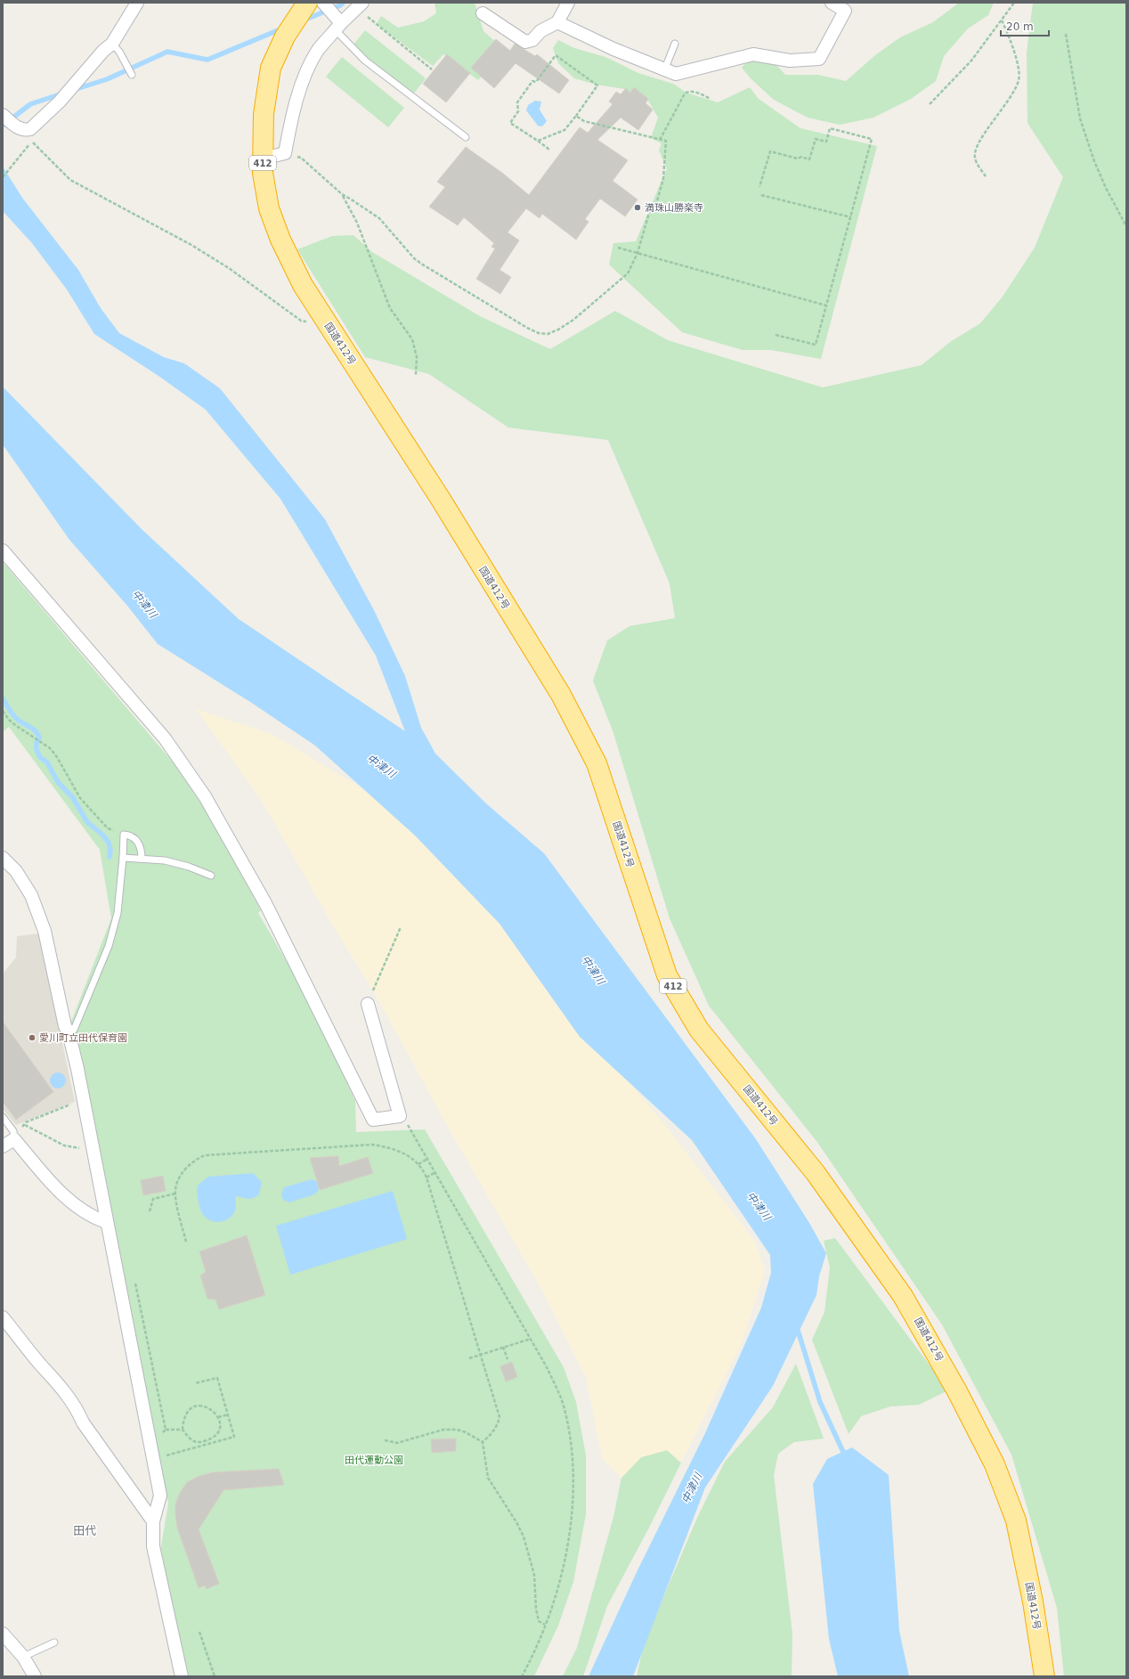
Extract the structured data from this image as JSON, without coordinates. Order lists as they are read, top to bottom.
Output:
{
  "streets": {
    "highway": ["412", "国道412号"]
  },
  "districts": ["田代"],
  "water": ["中津川"],
  "parks": ["田代運動公園"],
  "places": ["満珠山勝楽寺", "愛川町立田代保育園"],
  "scale_bar": "20 m"
}
